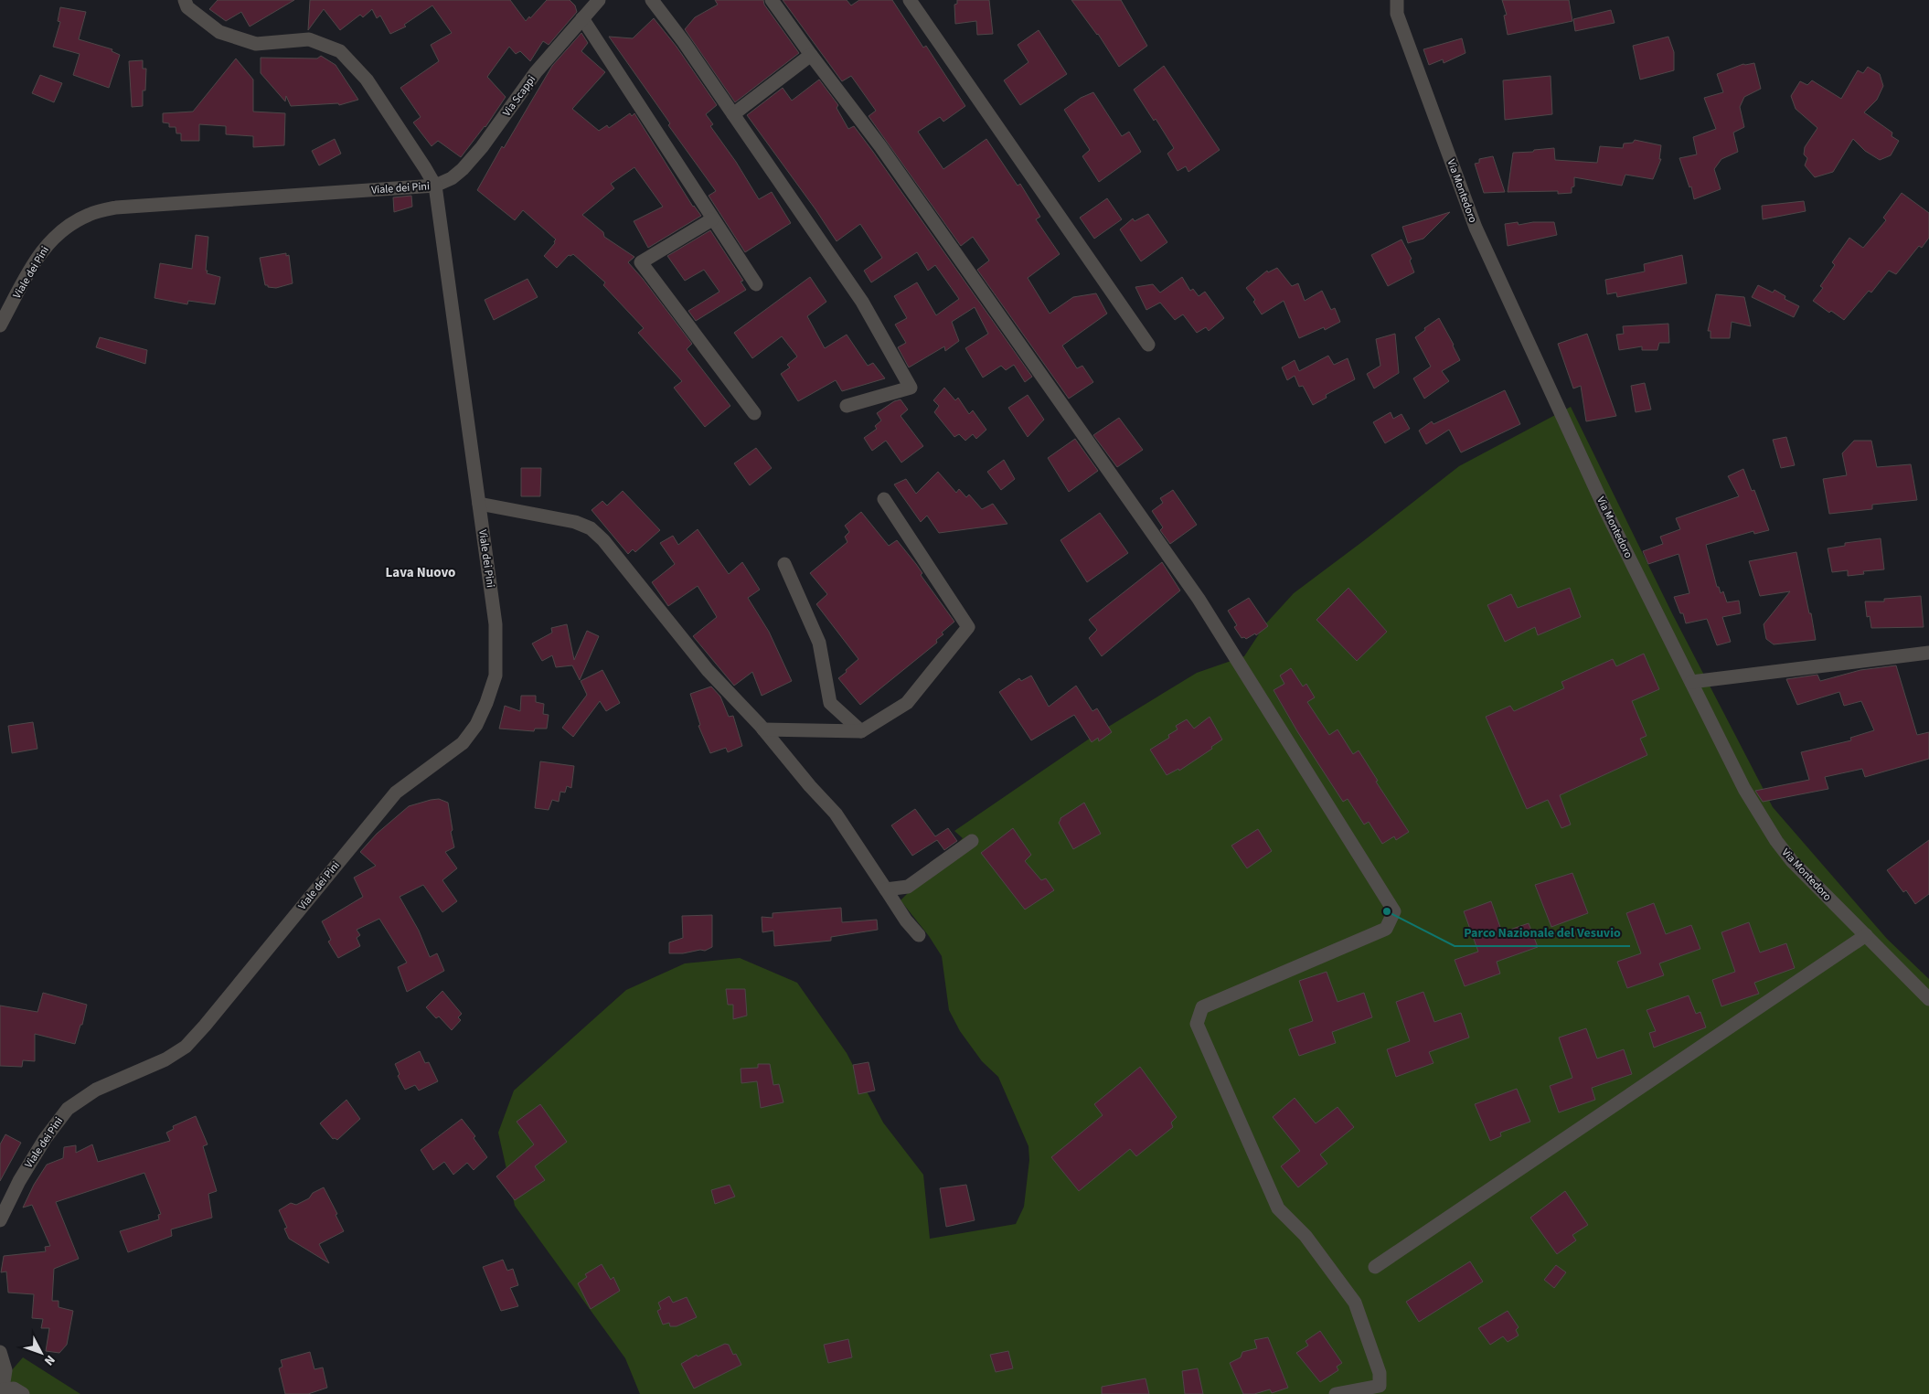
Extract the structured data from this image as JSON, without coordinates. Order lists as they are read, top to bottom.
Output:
{
  "streets": {
    "street": ["Via Scappi", "Viale dei Pini", "Via Montedoro"]
  },
  "crossings": [
    ["Via Scappi", "Viale dei Pini"]
  ],
  "districts": ["Lava Nuovo"],
  "places": ["Parco Nazionale del Vesuvio"],
  "north": "bottom right"
}
